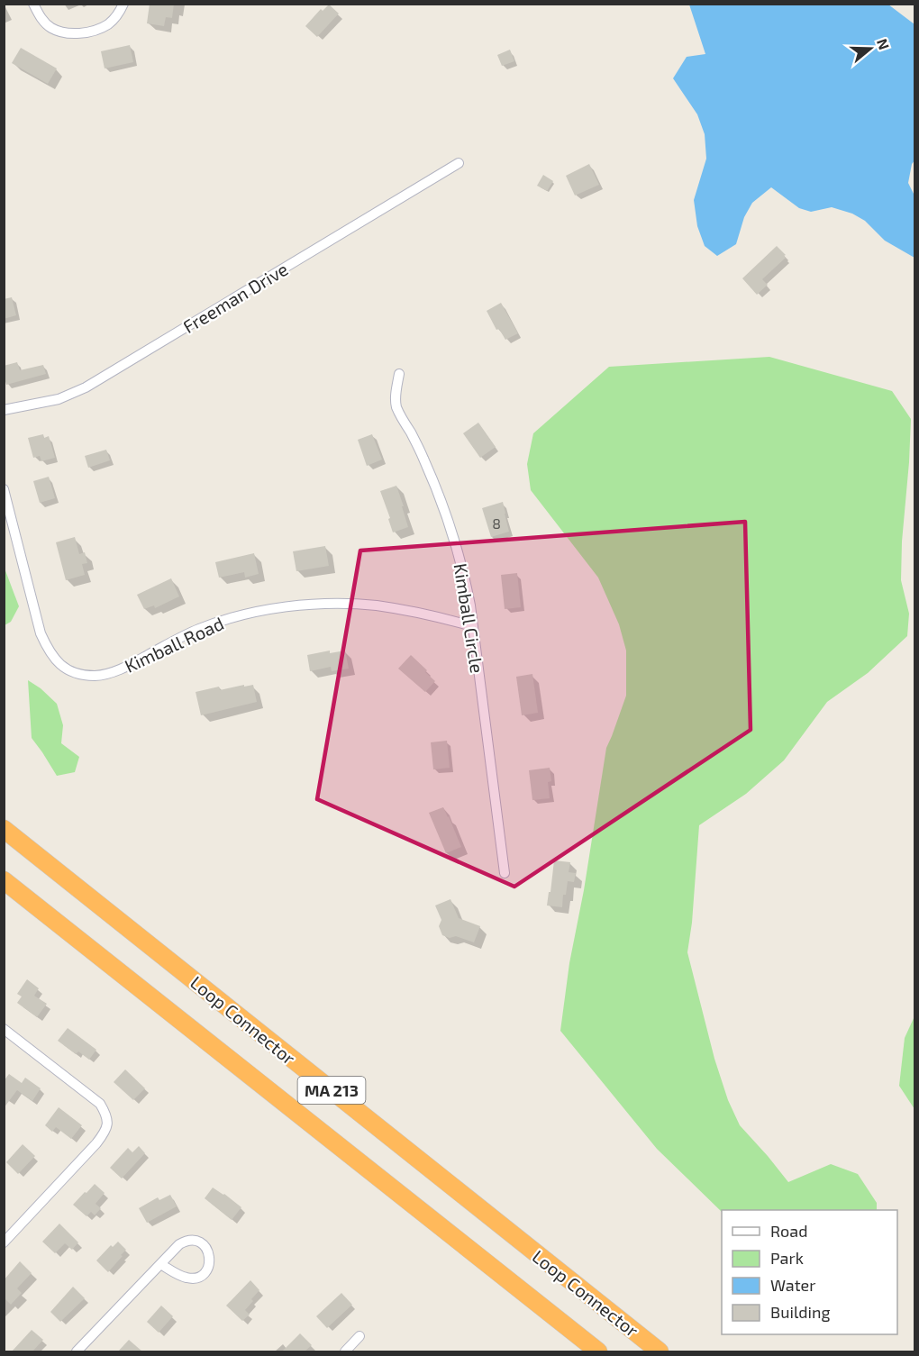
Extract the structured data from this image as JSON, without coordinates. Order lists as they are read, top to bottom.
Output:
{
  "streets": {
    "highway": ["Loop Connector", "MA 213"],
    "street": ["Freeman Drive", "Kimball Circle", "Kimball Road"]
  },
  "crossings": [
    ["Kimball Circle", "Kimball Road"]
  ],
  "house_numbers": ["8"],
  "legend": [
    "Road",
    "Park",
    "Water",
    "Building"
  ],
  "north": "right"
}
